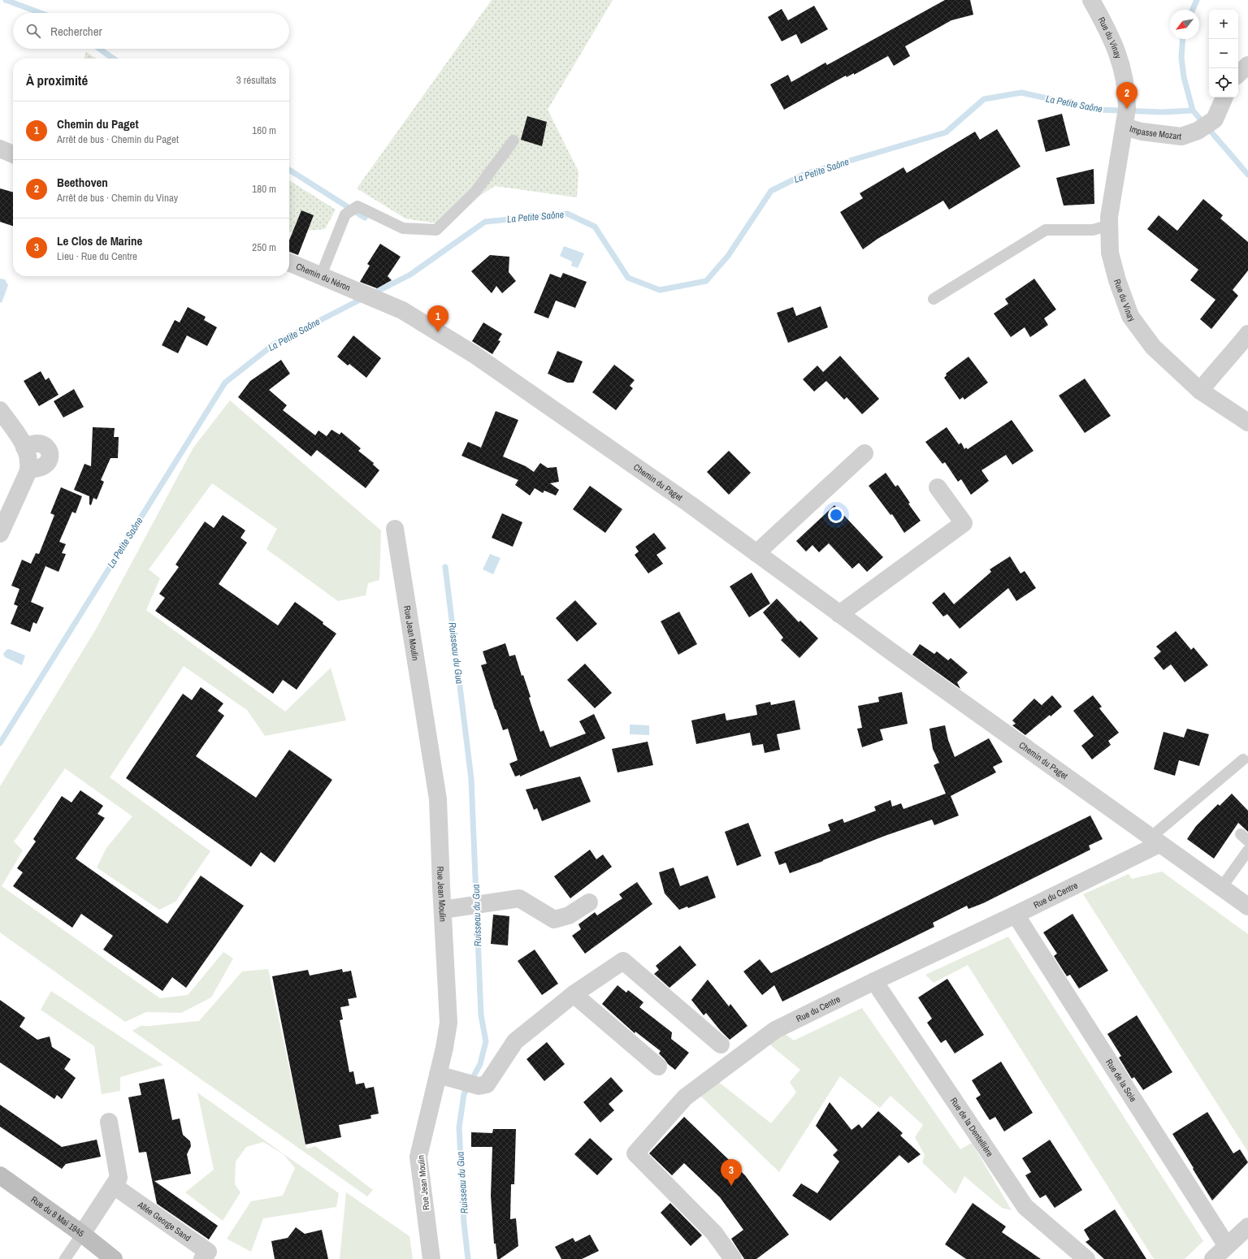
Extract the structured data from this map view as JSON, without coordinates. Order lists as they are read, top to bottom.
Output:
{
  "streets": {
    "street": [
      "Rue du Vinay",
      "Impasse Mozart",
      "Chemin du Néron",
      "Chemin du Paget",
      "Rue Jean Moulin",
      "Rue du Centre",
      "Rue de la Soie",
      "Rue de la Dentellière",
      "Rue du 8 Mai 1945",
      "Allée George Sand"
    ]
  },
  "crossings": [
    ["Rue du Vinay", "Impasse Mozart"],
    ["Chemin du Néron", "Chemin du Paget"],
    ["Chemin du Paget", "Rue du Centre"],
    ["Rue du Centre", "Rue de la Soie"],
    ["Rue du Centre", "Rue de la Dentellière"]
  ],
  "water": ["La Petite Saône", "Ruisseau du Gua"],
  "north": "bottom left",
  "page": {
    "map_buttons": ["+", "−"],
    "search": "Rechercher",
    "heading": ["À proximité", "3 résultats"],
    "pins": ["2", "1", "3"],
    "list": [
      {
        "mark": "1",
        "name": "Chemin du Paget",
        "note": "Arrêt de bus · Chemin du Paget",
        "value": "160 m"
      },
      {
        "mark": "2",
        "name": "Beethoven",
        "note": "Arrêt de bus · Chemin du Vinay",
        "value": "180 m"
      },
      {
        "mark": "3",
        "name": "Le Clos de Marine",
        "note": "Lieu · Rue du Centre",
        "value": "250 m"
      }
    ]
  }
}
